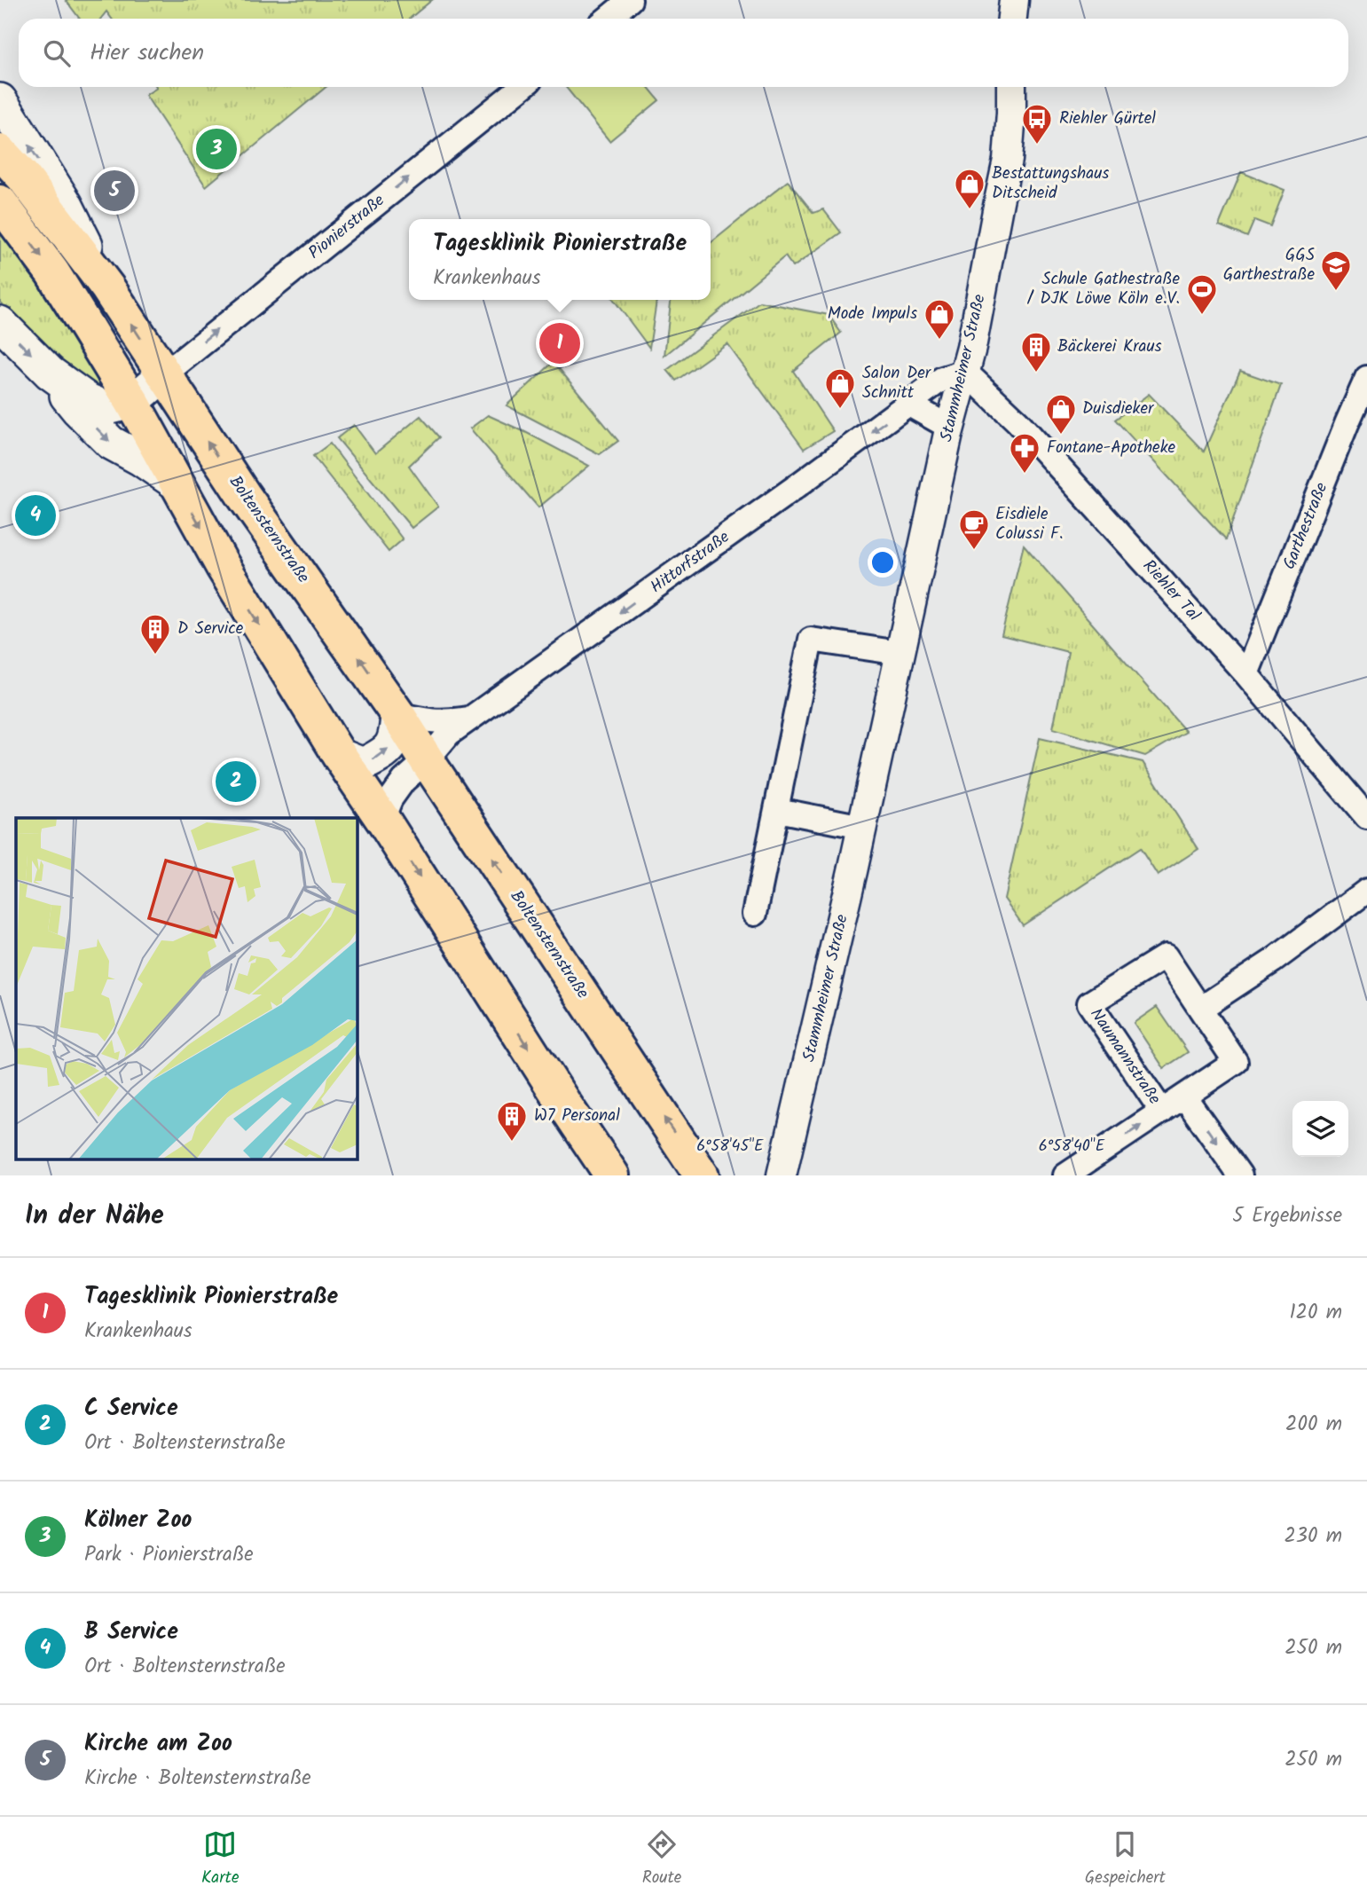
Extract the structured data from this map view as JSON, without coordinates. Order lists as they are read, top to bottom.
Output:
{
  "streets": {
    "main road": ["Boltensternstraße"],
    "street": [
      "Pionierstraße",
      "Stammheimer Straße",
      "Garthestraße",
      "Hittorfstraße",
      "Riehler Tal",
      "Naumannstraße"
    ]
  },
  "crossings": [
    ["Pionierstraße", "Boltensternstraße"],
    ["Stammheimer Straße", "Hittorfstraße"],
    ["Stammheimer Straße", "Riehler Tal"],
    ["Garthestraße", "Riehler Tal"],
    ["Boltensternstraße", "Hittorfstraße"],
    ["Hittorfstraße", "Riehler Tal"]
  ],
  "one_way": ["Pionierstraße", "Hittorfstraße"],
  "places": {
    "bus stop": ["Riehler Gürtel"],
    "shop": [
      "Bestattungshaus Ditscheid",
      "Mode Impuls",
      "Salon Der Schnitt",
      "Duisdieker"
    ],
    "school or university": ["GGS Garthestraße"],
    "sports": ["Schule Gathestraße / DJK Löwe Köln e.V."],
    "building": ["Bäckerei Kraus", "D Service", "W7 Personal"],
    "pharmacy": ["Fontane-Apotheke"],
    "cafe": ["Eisdiele Colussi F."]
  },
  "page": {
    "search": "Hier suchen",
    "pins": [
      "3",
      "5",
      "1",
      "4",
      "2"
    ],
    "popup": ["Tagesklinik Pionierstraße", "Krankenhaus"],
    "heading": ["In der Nähe", "5 Ergebnisse"],
    "list": [
      {
        "mark": "1",
        "name": "Tagesklinik Pionierstraße",
        "note": "Krankenhaus",
        "value": "120 m"
      },
      {
        "mark": "2",
        "name": "C Service",
        "note": "Ort · Boltensternstraße",
        "value": "200 m"
      },
      {
        "mark": "3",
        "name": "Kölner Zoo",
        "note": "Park · Pionierstraße",
        "value": "230 m"
      },
      {
        "mark": "4",
        "name": "B Service",
        "note": "Ort · Boltensternstraße",
        "value": "250 m"
      },
      {
        "mark": "5",
        "name": "Kirche am Zoo",
        "note": "Kirche · Boltensternstraße",
        "value": "250 m"
      }
    ],
    "nav": ["Karte", "Route", "Gespeichert"]
  },
  "coordinates": ["6°58'45\"E", "6°58'40\"E"]
}
